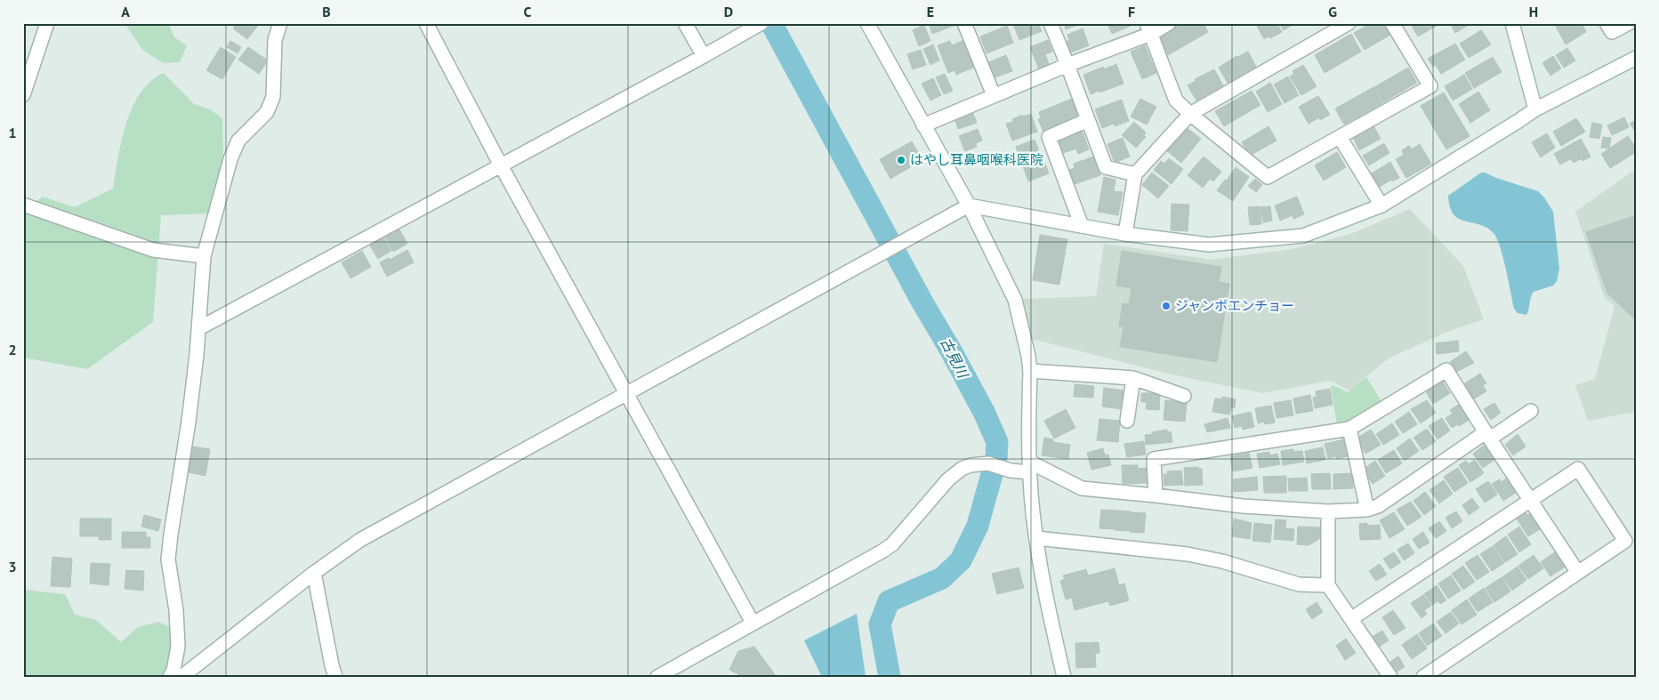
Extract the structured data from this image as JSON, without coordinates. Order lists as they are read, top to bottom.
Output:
{
  "water": ["古見川"],
  "places": ["はやし耳鼻咽喉科医院", "ジャンボエンチョー"],
  "grid": {
    "columns": [
      "A",
      "B",
      "C",
      "D",
      "E",
      "F",
      "G",
      "H"
    ],
    "rows": ["1", "2", "3"]
  }
}
